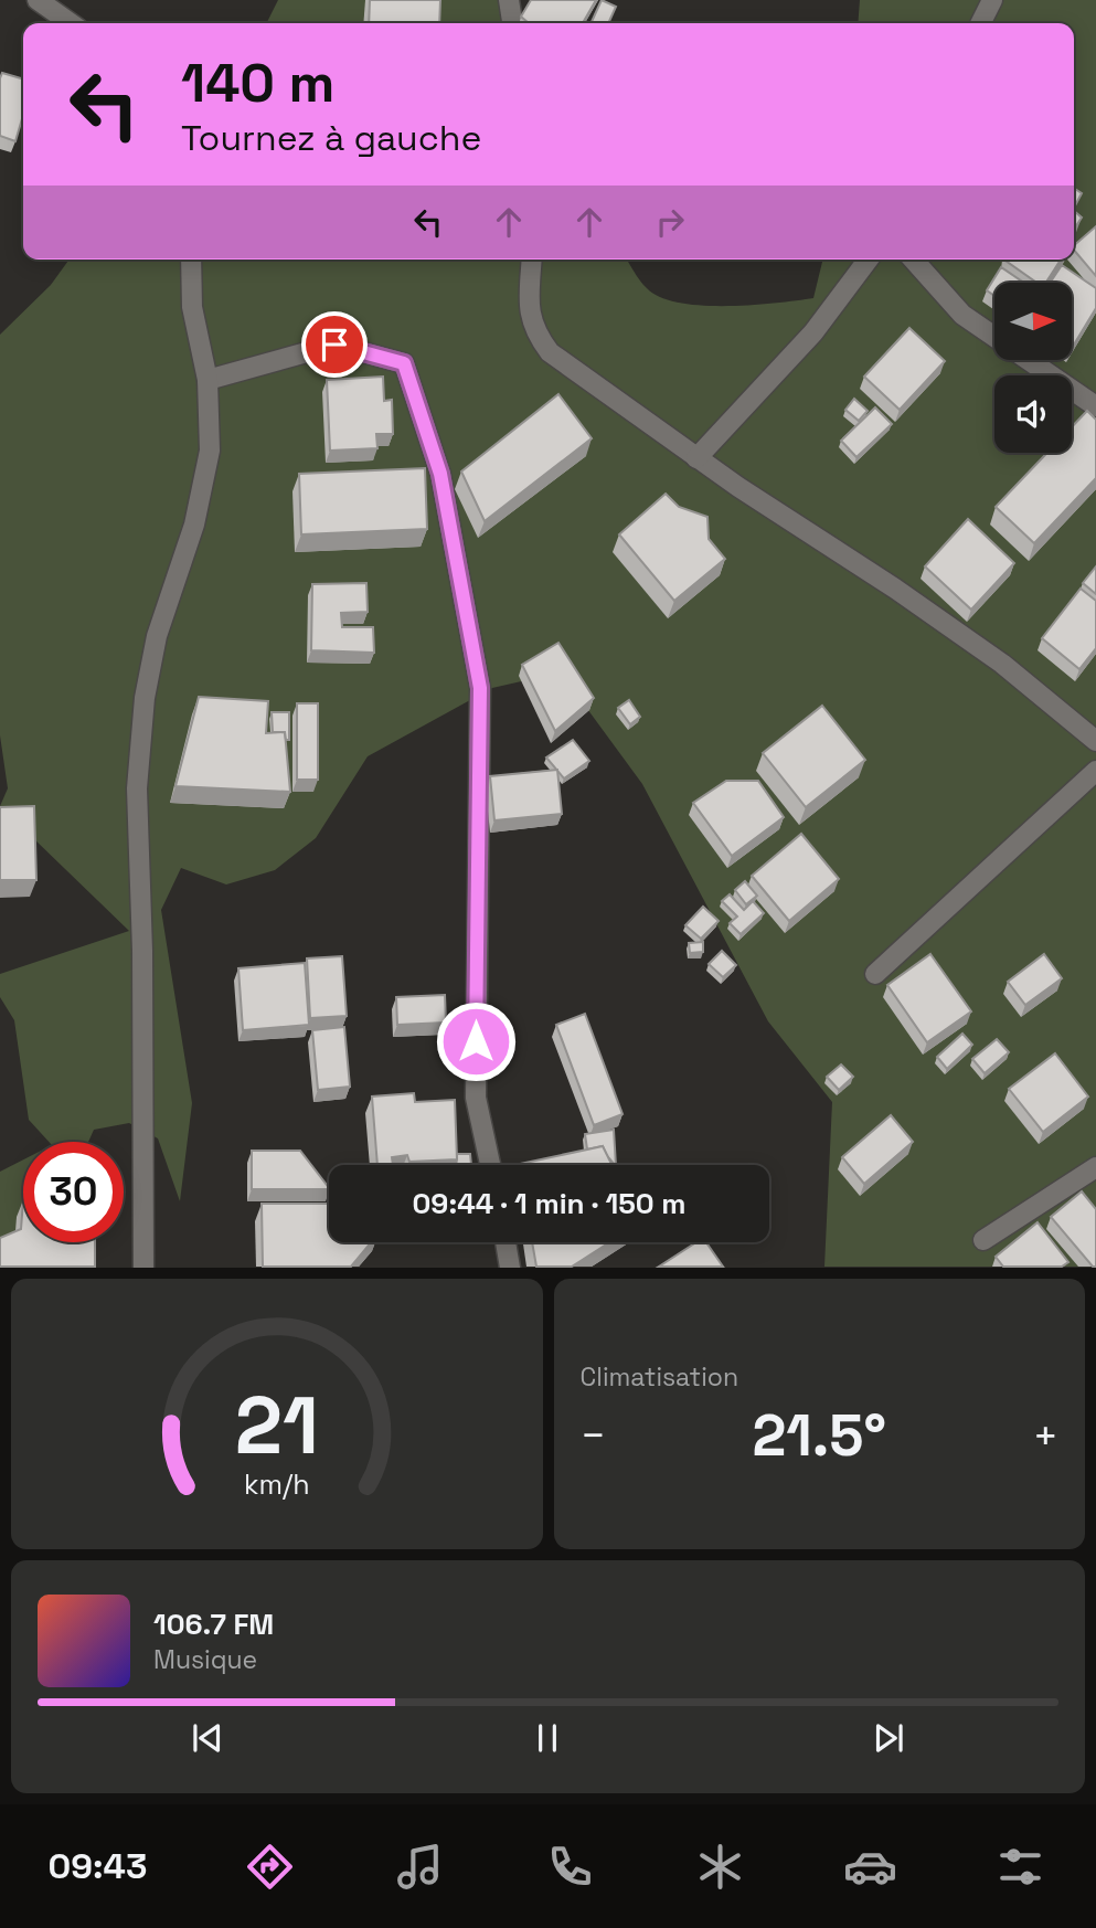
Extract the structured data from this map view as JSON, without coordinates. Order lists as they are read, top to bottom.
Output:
{
  "north": "right",
  "page": {
    "turn": ["140 m", "Tournez à gauche"],
    "limit": "30",
    "trip": "09:44 · 1 min · 150 m",
    "tile": "Climatisation",
    "heat": ["−", "21.5°", "+"],
    "song": ["106.7 FM", "Musique"],
    "tabs": "09:43",
    "gauge": ["21", "km/h"]
  }
}
